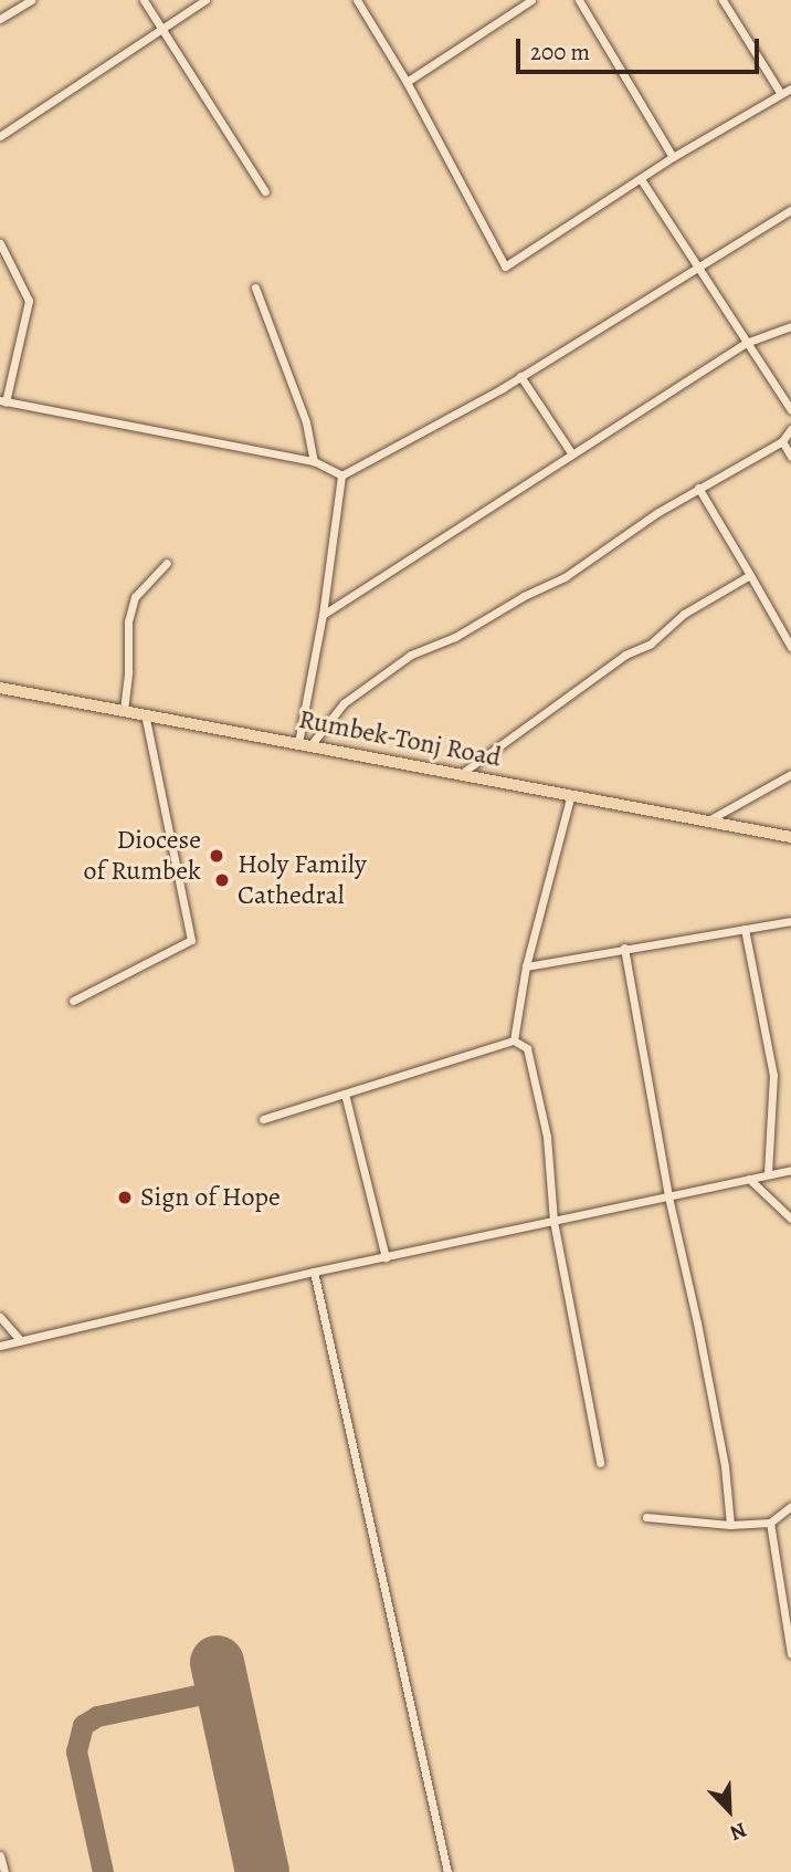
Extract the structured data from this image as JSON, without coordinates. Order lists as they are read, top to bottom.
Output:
{
  "streets": {
    "main road": ["Rumbek-Tonj Road"]
  },
  "places": ["Diocese of Rumbek", "Holy Family Cathedral", "Sign of Hope"],
  "scale_bar": "200 m",
  "north": "bottom right"
}
